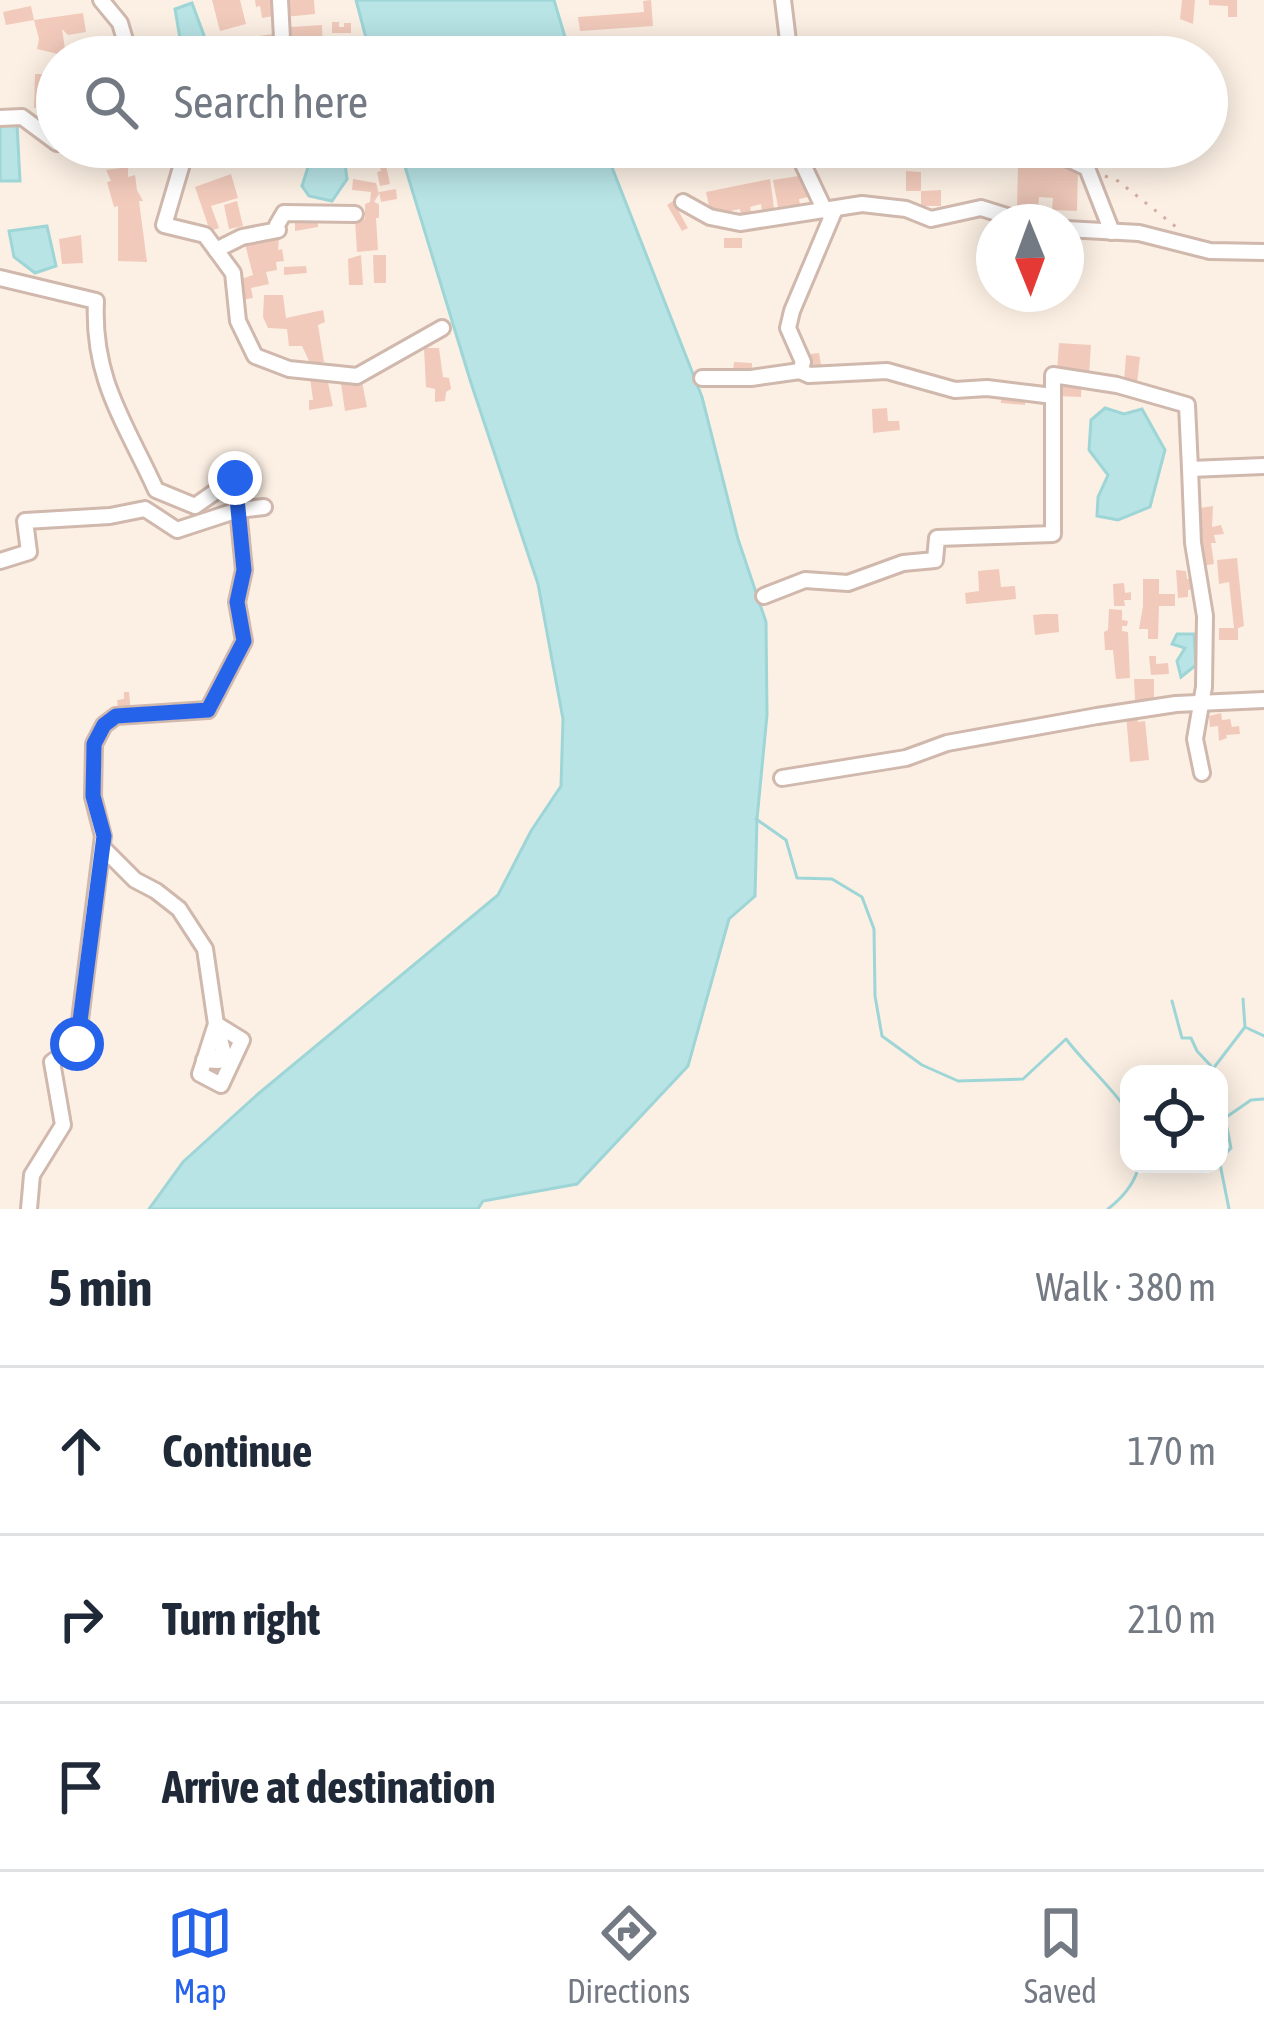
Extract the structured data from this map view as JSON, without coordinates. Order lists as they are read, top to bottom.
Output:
{
  "north": "bottom",
  "page": {
    "search": "Search here",
    "heading": ["5 min", "Walk · 380 m"],
    "list": [
      ["Continue", "170 m"],
      ["Turn right", "210 m"],
      "Arrive at destination"
    ],
    "nav": ["Map", "Directions", "Saved"]
  }
}
